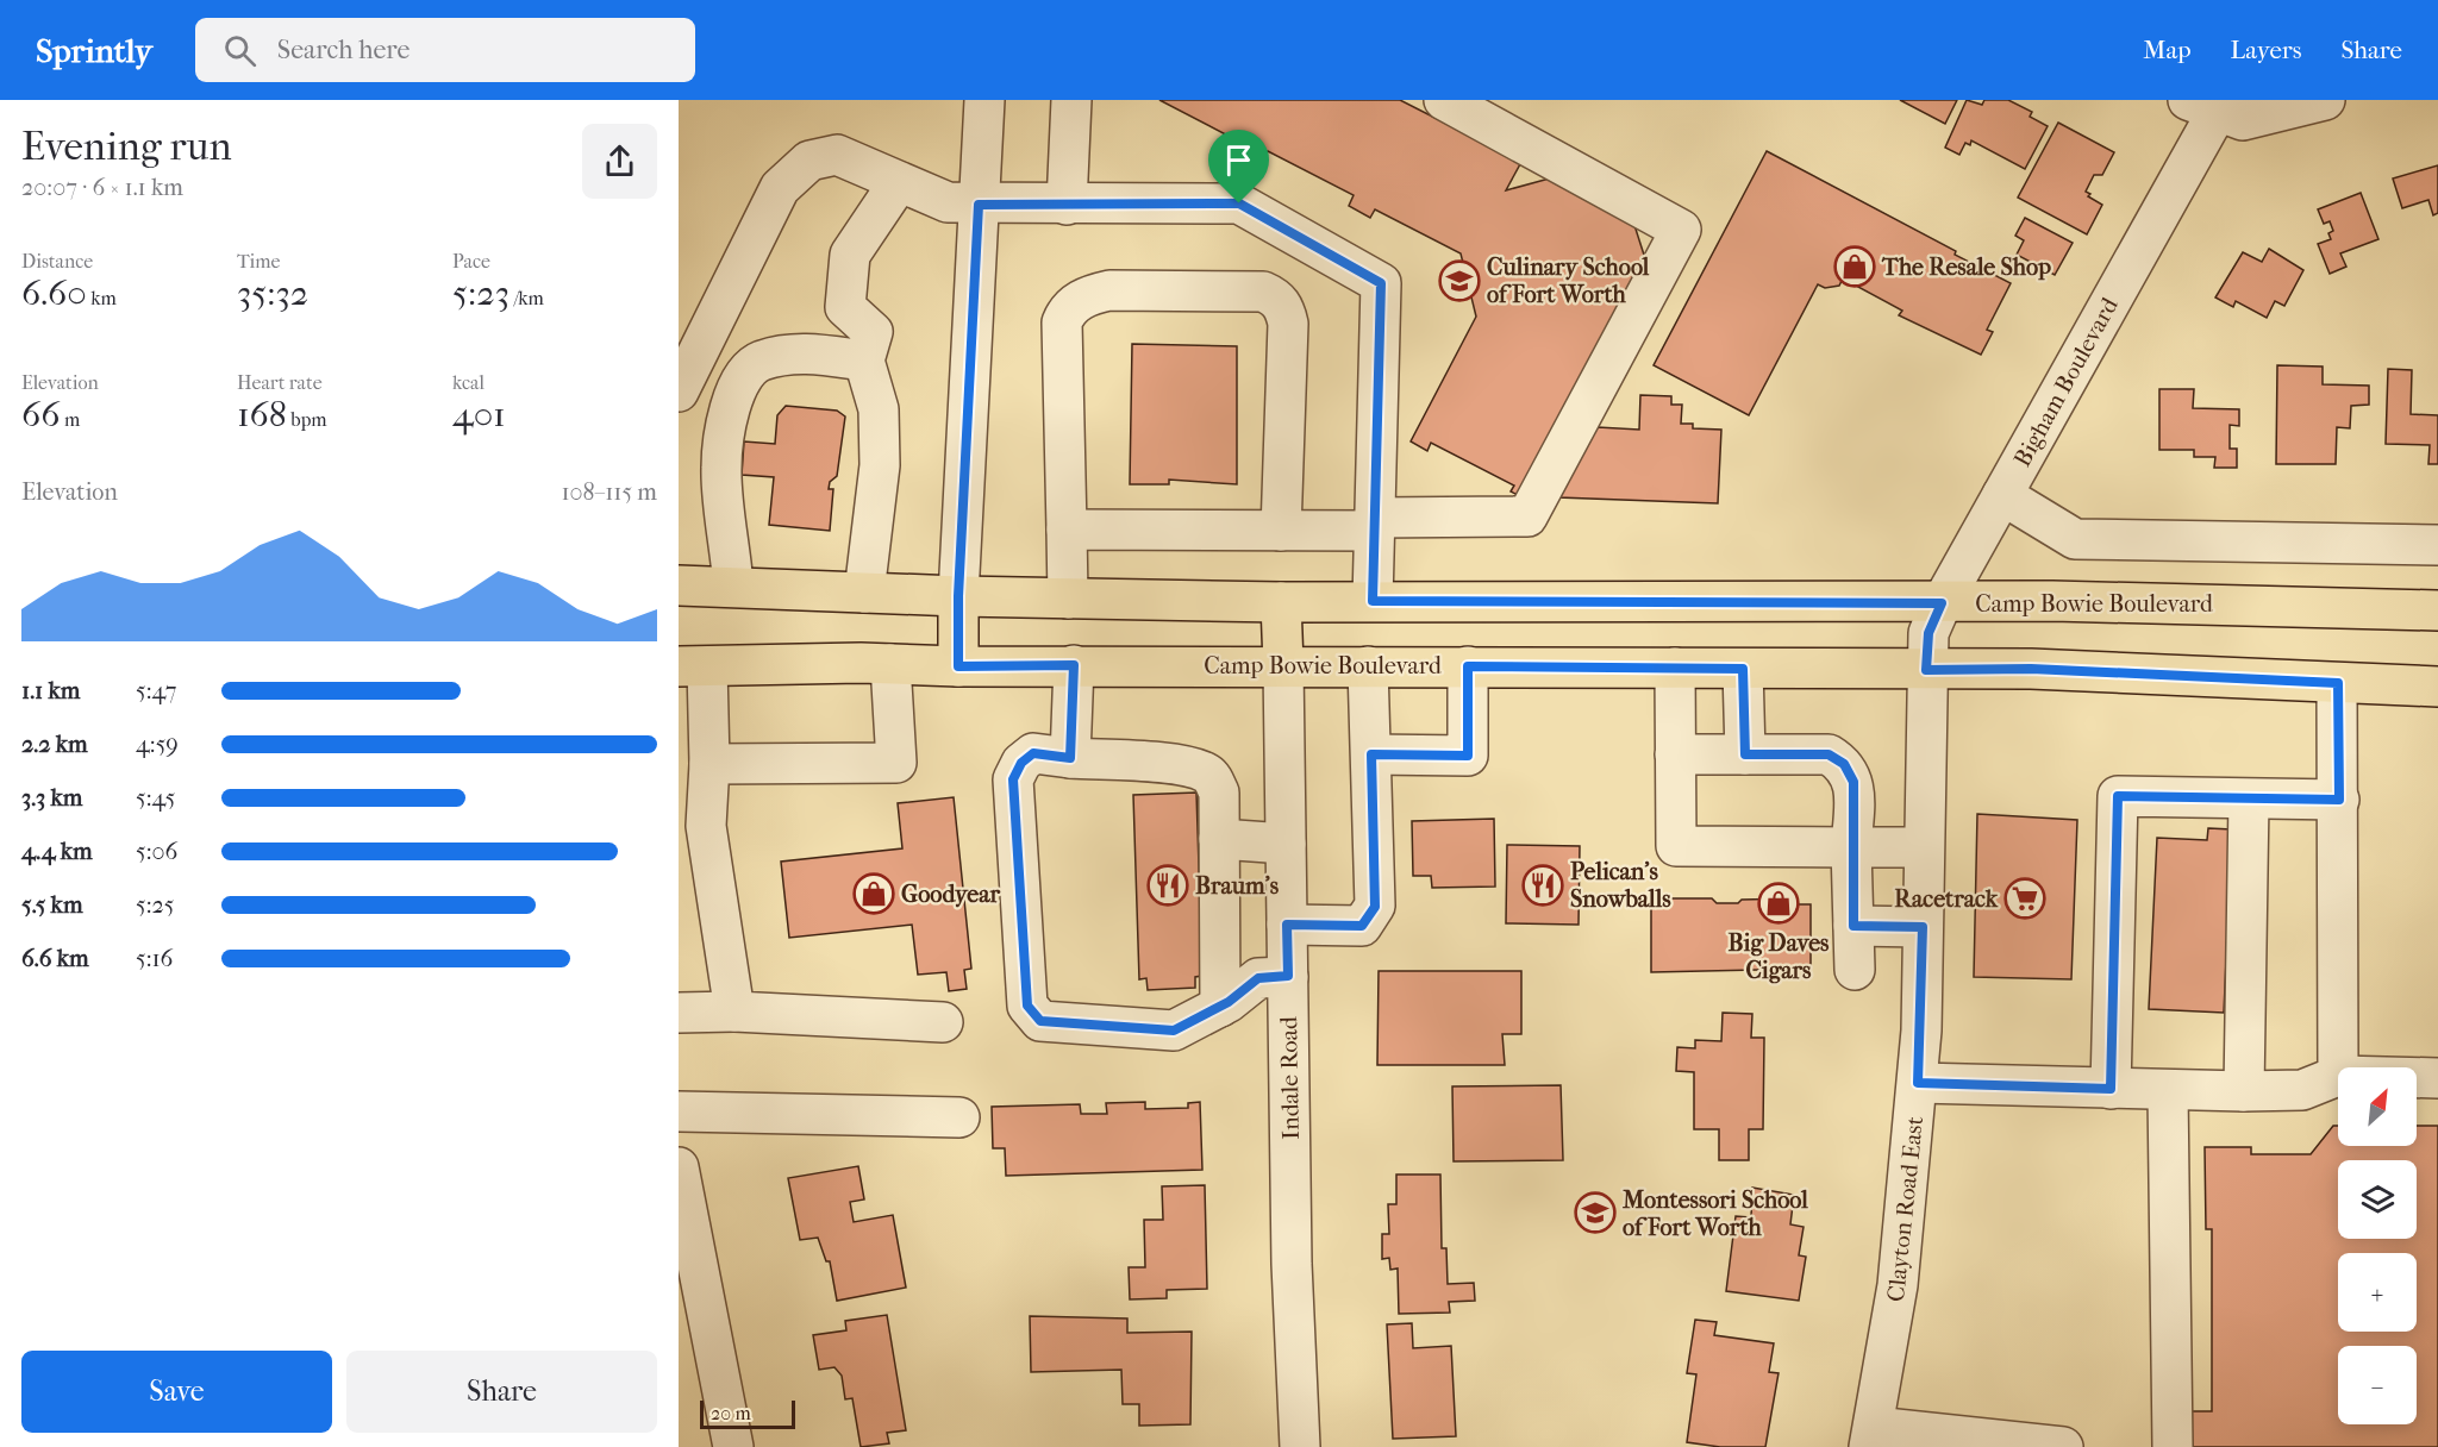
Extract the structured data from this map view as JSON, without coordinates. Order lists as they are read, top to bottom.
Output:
{
  "streets": {
    "main road": ["Camp Bowie Boulevard"],
    "street": ["Bigham Boulevard", "Indale Road", "Clayton Road East"]
  },
  "crossings": [
    ["Bigham Boulevard", "Camp Bowie Boulevard"],
    ["Bigham Boulevard", "Clayton Road East"],
    ["Camp Bowie Boulevard", "Indale Road"],
    ["Camp Bowie Boulevard", "Clayton Road East"]
  ],
  "places": {
    "shop": ["The Resale Shop", "Goodyear", "Big Daves Cigars"],
    "school or university": ["Culinary School of Fort Worth", "Montessori School of Fort Worth"],
    "restaurant": ["Braum's", "Pelican's Snowballs"],
    "supermarket": ["Racetrack"]
  },
  "scale_bar": "20 m",
  "north": "top right",
  "page": {
    "header": "Sprintly",
    "search": "Search here",
    "nav": ["Map", "Layers", "Share"],
    "heading": ["Evening run", "20:07 · 6 × 1.1 km"],
    "stats": [
      ["Distance", "6.60 km"],
      ["Time", "35:32"],
      ["Pace", "5:23 /km"],
      ["Elevation", "66 m"],
      ["Heart rate", "168 bpm"],
      ["kcal", "401"]
    ],
    "chart": ["Elevation", "108–115 m"],
    "list": [
      {
        "name": "1.1 km",
        "note": "5:47"
      },
      {
        "name": "2.2 km",
        "note": "4:59"
      },
      {
        "name": "3.3 km",
        "note": "5:45"
      },
      {
        "name": "4.4 km",
        "note": "5:06"
      },
      {
        "name": "5.5 km",
        "note": "5:25"
      },
      {
        "name": "6.6 km",
        "note": "5:16"
      }
    ],
    "map_buttons": ["+", "−"],
    "buttons": ["Save", "Share"],
    "scale": "20 m"
  }
}
